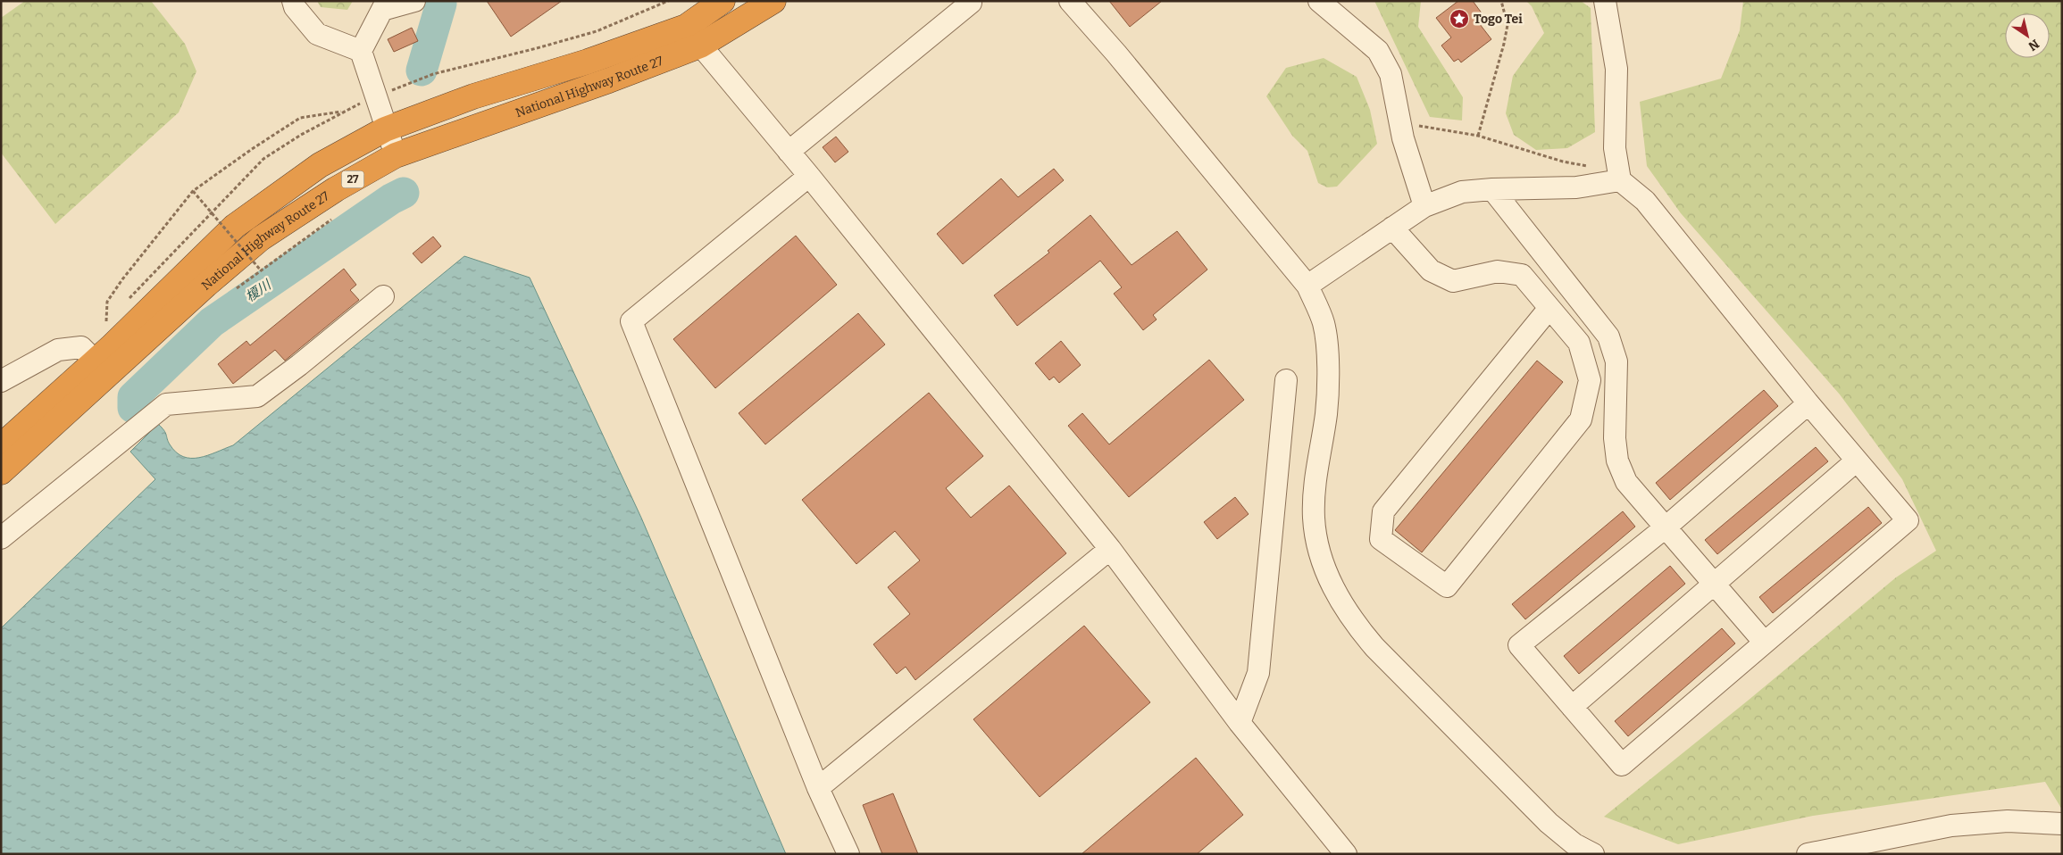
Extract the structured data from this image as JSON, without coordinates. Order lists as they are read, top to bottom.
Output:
{
  "streets": {
    "highway": ["National Highway Route 27", "27"]
  },
  "water": ["榎川"],
  "places": {
    "place": ["Togo Tei"]
  },
  "north": "bottom right"
}
